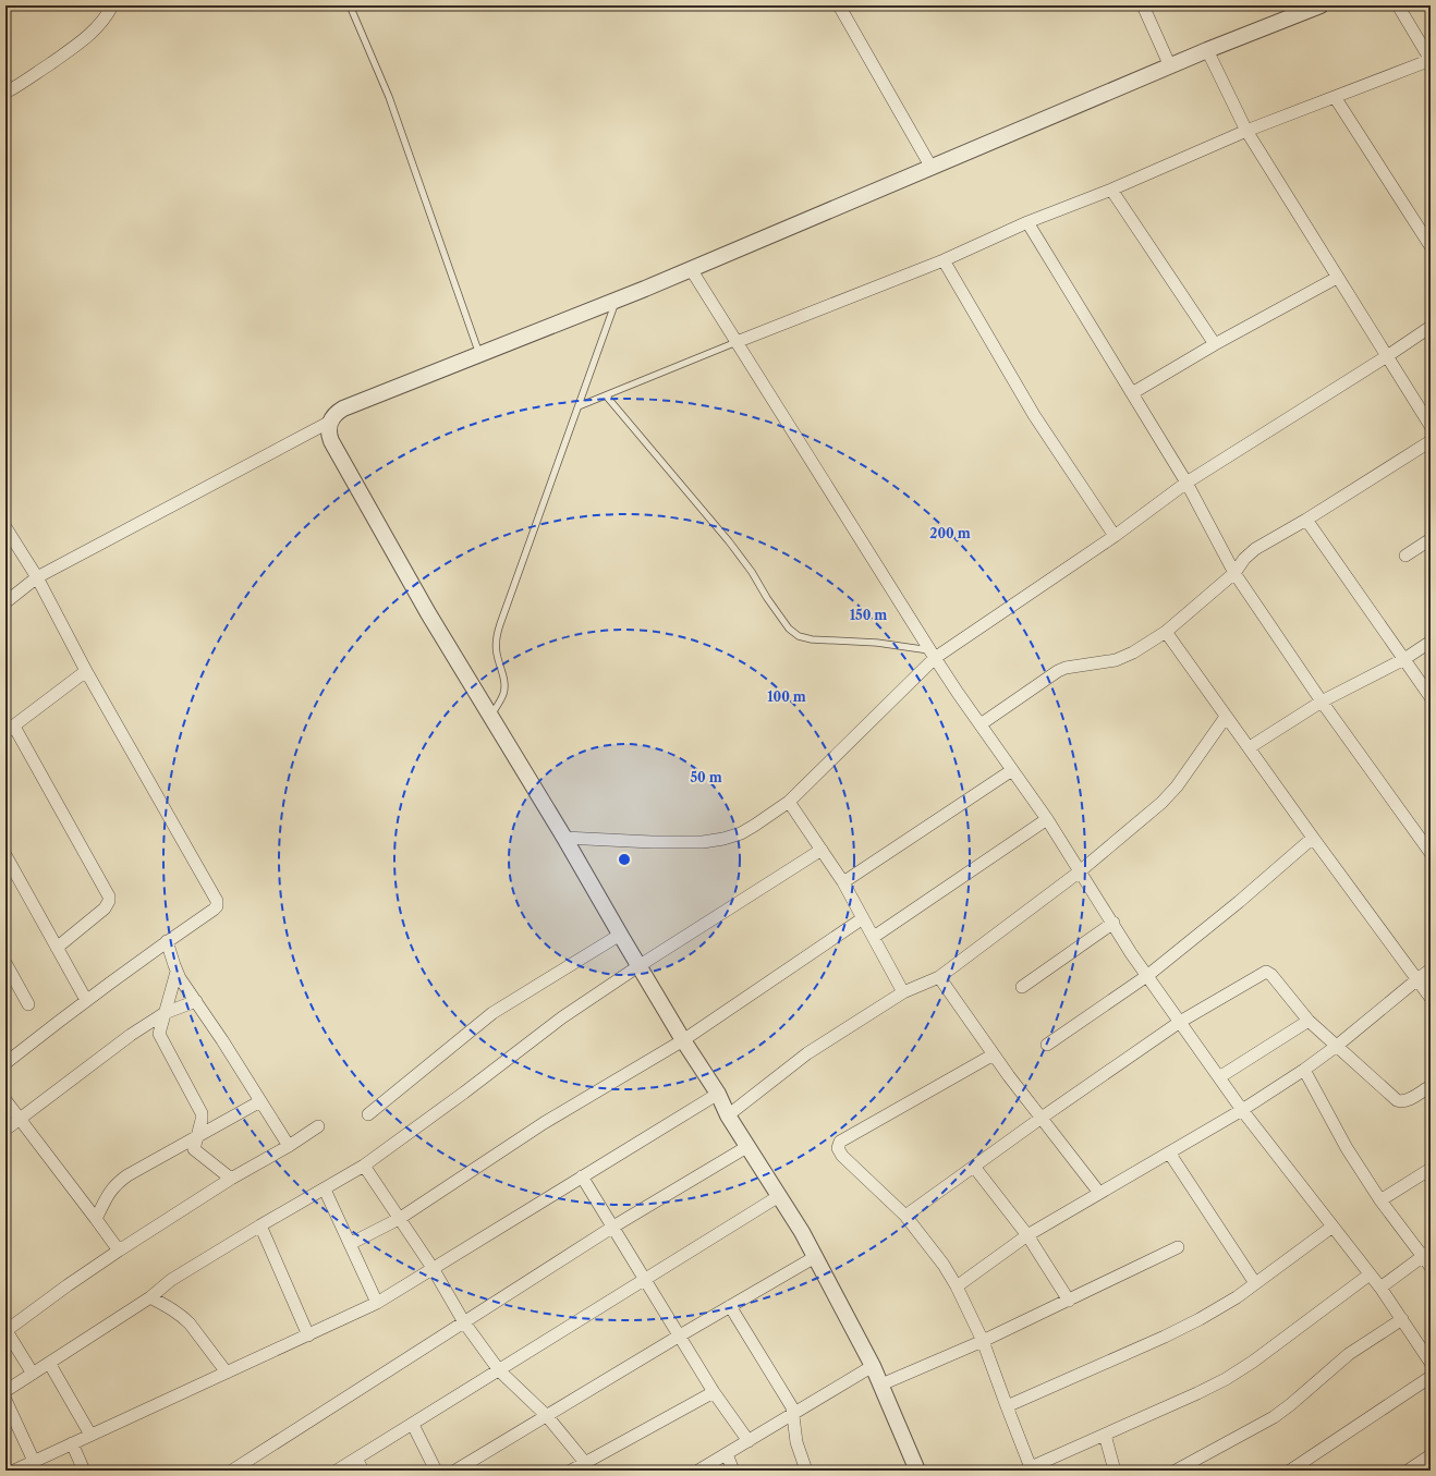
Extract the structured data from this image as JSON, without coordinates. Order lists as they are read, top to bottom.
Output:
{
  "rings": [
    "200 m",
    "150 m",
    "100 m",
    "50 m"
  ]
}
